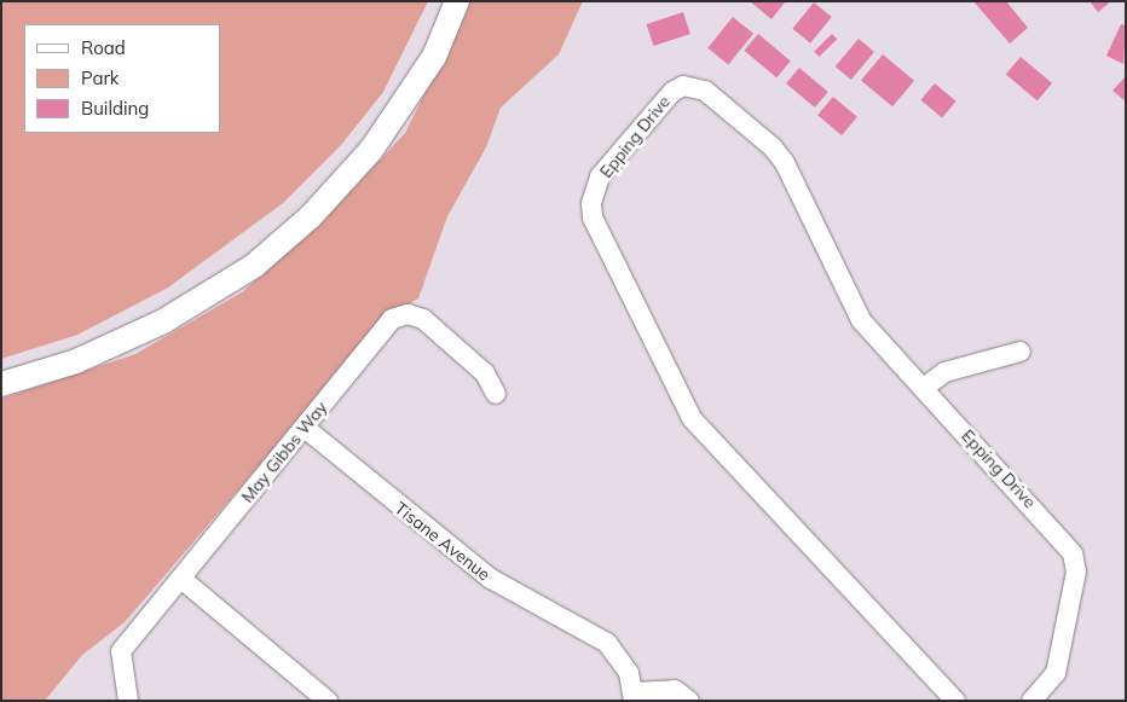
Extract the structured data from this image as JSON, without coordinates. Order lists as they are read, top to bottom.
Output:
{
  "streets": {
    "street": ["Epping Drive", "May Gibbs Way", "Tisane Avenue"]
  },
  "crossings": [
    ["May Gibbs Way", "Tisane Avenue"]
  ],
  "legend": ["Road", "Park", "Building"]
}
